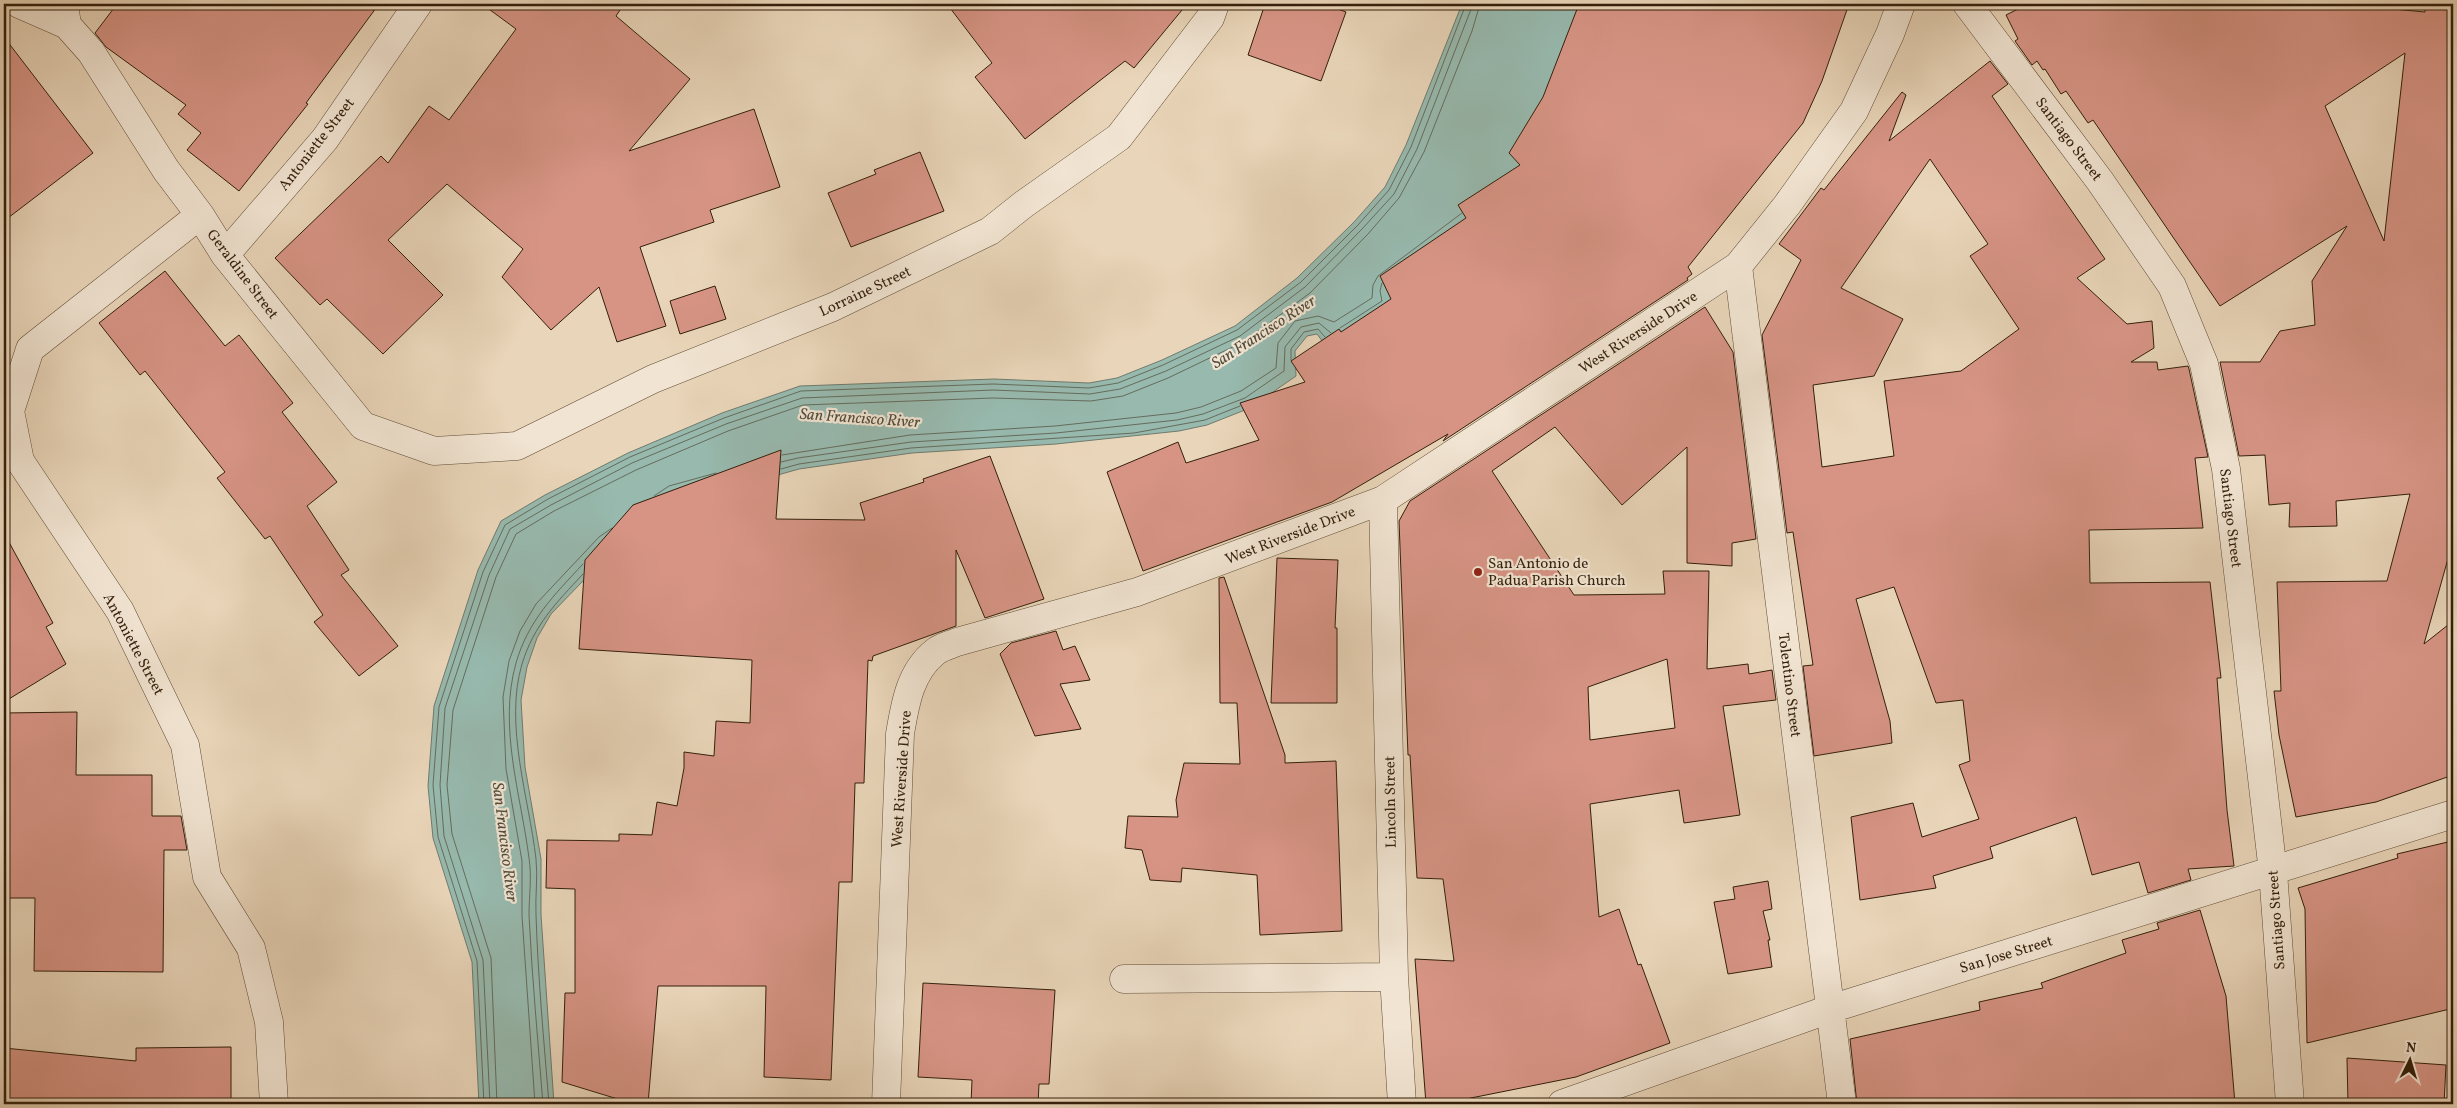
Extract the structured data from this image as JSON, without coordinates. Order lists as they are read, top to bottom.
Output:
{
  "streets": {
    "street": [
      "Santiago Street",
      "Antoniette Street",
      "Geraldine Street",
      "Lorraine Street",
      "West Riverside Drive",
      "Tolentino Street",
      "Lincoln Street",
      "San Jose Street"
    ]
  },
  "crossings": [
    ["Santiago Street", "San Jose Street"],
    ["Antoniette Street", "Geraldine Street"],
    ["Geraldine Street", "Lorraine Street"],
    ["West Riverside Drive", "Tolentino Street"],
    ["West Riverside Drive", "Lincoln Street"],
    ["Tolentino Street", "San Jose Street"]
  ],
  "water": ["San Francisco River"],
  "places": ["San Antonio de Padua Parish Church"],
  "north": "top"
}
